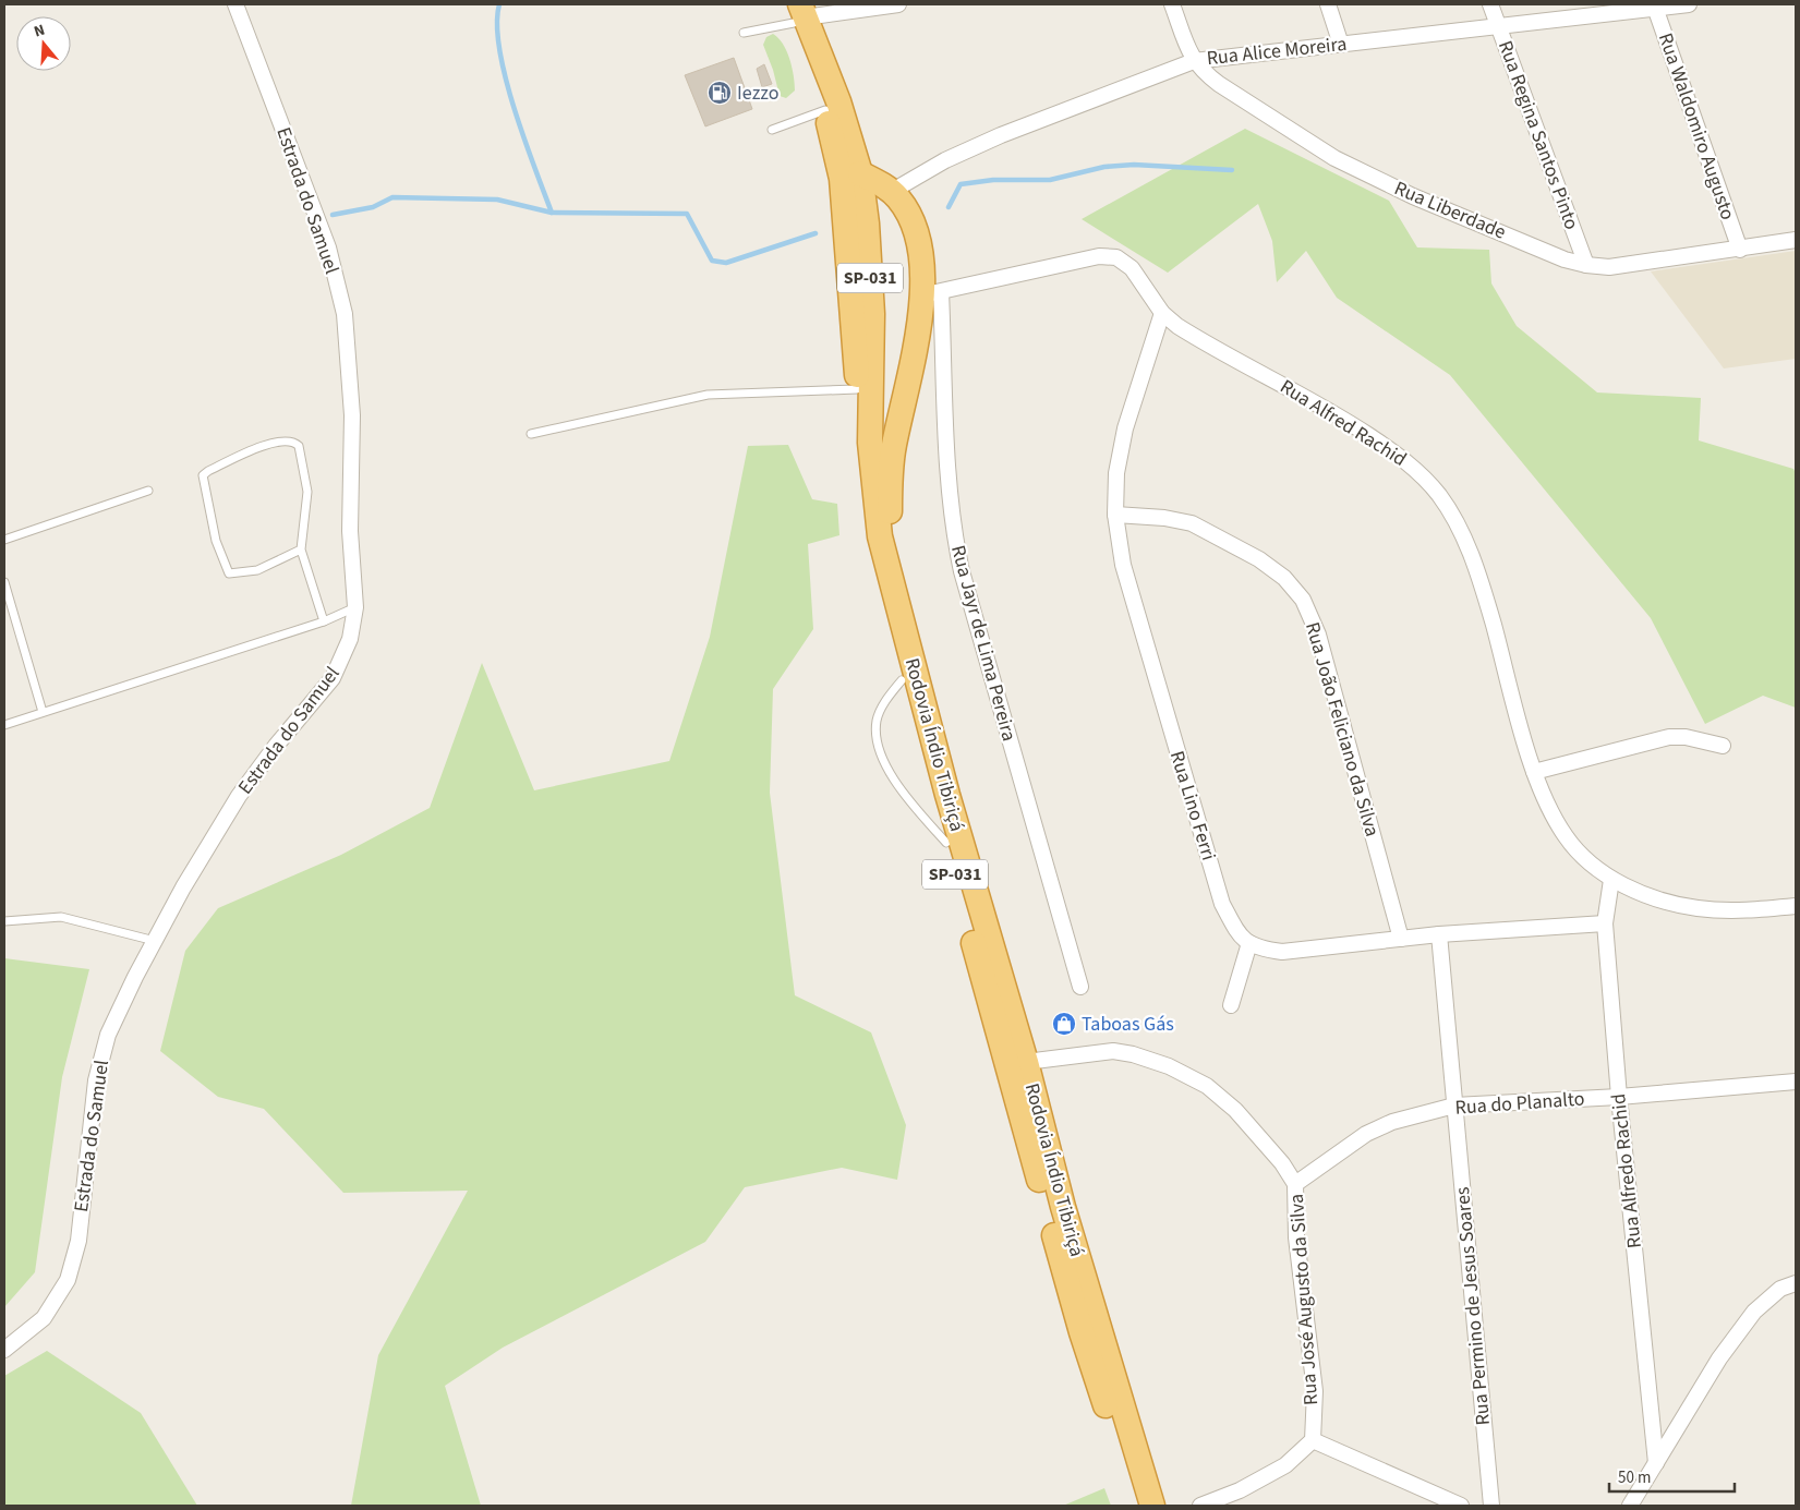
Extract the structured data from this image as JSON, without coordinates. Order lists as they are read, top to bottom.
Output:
{
  "streets": {
    "highway": ["SP-031", "Rodovia Índio Tibiriçá"],
    "street": [
      "Rua Alice Moreira",
      "Rua Waldomiro Augusto",
      "Rua Regina Santos Pinto",
      "Estrada do Samuel",
      "Rua Liberdade",
      "Rua Alfred Rachid",
      "Rua Jayr de Lima Pereira",
      "Rua João Feliciano da Silva",
      "Rua Lino Ferri",
      "Rua do Planalto",
      "Rua Alfredo Rachid",
      "Rua José Augusto da Silva",
      "Rua Permino de Jesus Soares"
    ]
  },
  "crossings": [
    ["Rua Alice Moreira", "Rua Waldomiro Augusto"],
    ["Rua Alice Moreira", "Rua Regina Santos Pinto"],
    ["Rua Alice Moreira", "Rua Liberdade"],
    ["Rua Waldomiro Augusto", "Rua Liberdade"],
    ["Rua Regina Santos Pinto", "Rua Liberdade"],
    ["Rua Alfred Rachid", "Rua Jayr de Lima Pereira"],
    ["Rua Alfred Rachid", "Rua Lino Ferri"],
    ["Rua Alfred Rachid", "Rua Alfredo Rachid"],
    ["Rua João Feliciano da Silva", "Rua Lino Ferri"],
    ["Rodovia Índio Tibiriçá", "Rua José Augusto da Silva"],
    ["Rua Lino Ferri", "Rua Alfredo Rachid"],
    ["Rua do Planalto", "Rua Alfredo Rachid"],
    ["Rua do Planalto", "Rua José Augusto da Silva"],
    ["Rua do Planalto", "Rua Permino de Jesus Soares"]
  ],
  "places": {
    "fuel station": ["Iezzo"],
    "shop": ["Taboas Gás"]
  },
  "scale_bar": "50 m",
  "north": "top"
}
